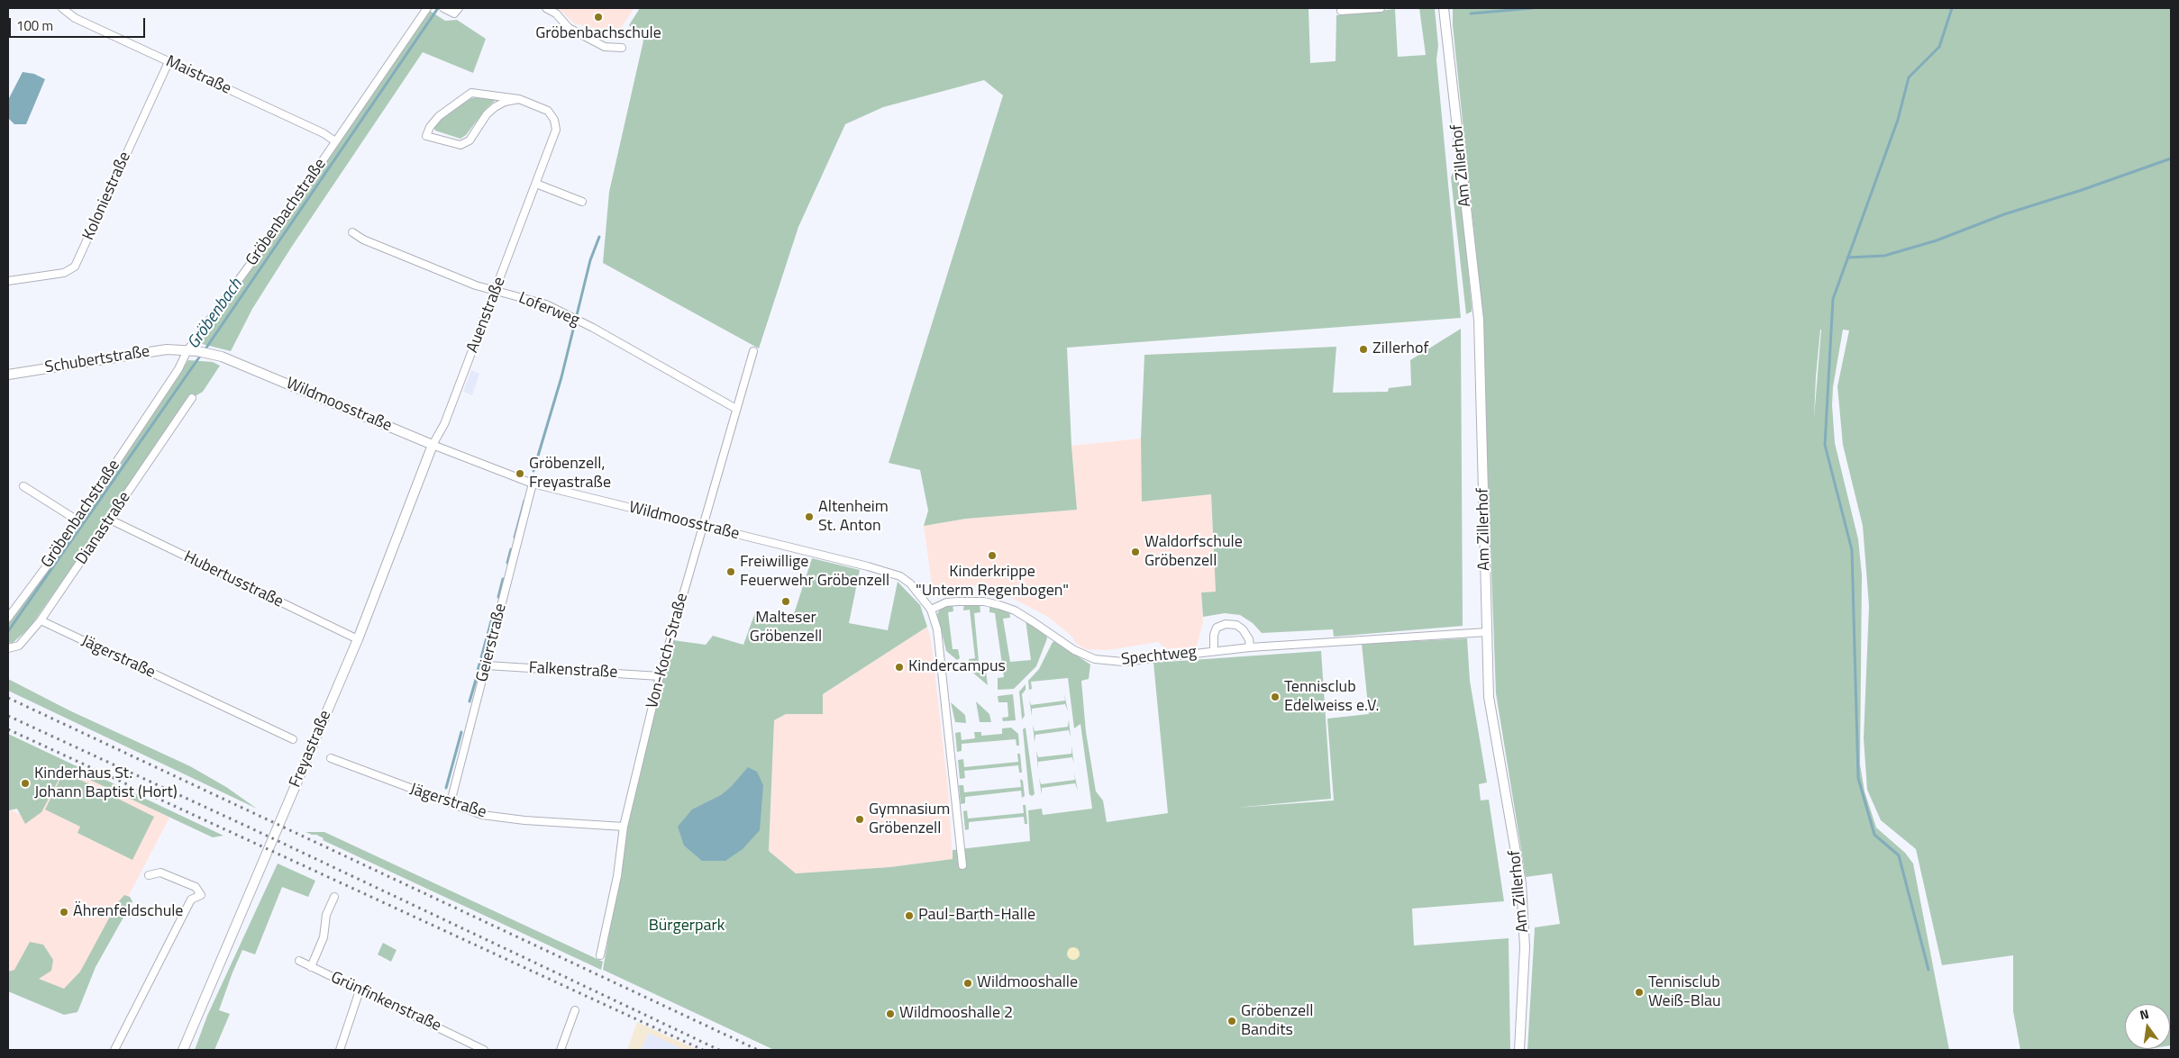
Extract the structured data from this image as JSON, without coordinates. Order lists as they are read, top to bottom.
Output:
{
  "streets": {
    "street": [
      "Maistraße",
      "Am Zillerhof",
      "Koloniestraße",
      "Gröbenbachstraße",
      "Loferweg",
      "Auenstraße",
      "Schubertstraße",
      "Wildmoosstraße",
      "Dianastraße",
      "Hubertusstraße",
      "Geierstraße",
      "Von-Koch-Straße",
      "Spechtweg",
      "Jägerstraße",
      "Falkenstraße",
      "Freyastraße",
      "Grünfinkenstraße"
    ]
  },
  "crossings": [
    ["Maistraße", "Koloniestraße"],
    ["Maistraße", "Gröbenbachstraße"],
    ["Am Zillerhof", "Spechtweg"],
    ["Gröbenbachstraße", "Schubertstraße"],
    ["Gröbenbachstraße", "Wildmoosstraße"],
    ["Loferweg", "Auenstraße"],
    ["Loferweg", "Von-Koch-Straße"],
    ["Auenstraße", "Wildmoosstraße"],
    ["Auenstraße", "Freyastraße"],
    ["Schubertstraße", "Wildmoosstraße"],
    ["Wildmoosstraße", "Geierstraße"],
    ["Wildmoosstraße", "Von-Koch-Straße"],
    ["Wildmoosstraße", "Spechtweg"],
    ["Wildmoosstraße", "Freyastraße"],
    ["Dianastraße", "Hubertusstraße"],
    ["Dianastraße", "Jägerstraße"],
    ["Hubertusstraße", "Freyastraße"],
    ["Geierstraße", "Jägerstraße"],
    ["Geierstraße", "Falkenstraße"],
    ["Von-Koch-Straße", "Jägerstraße"],
    ["Von-Koch-Straße", "Falkenstraße"]
  ],
  "water": ["Gröbenbach"],
  "parks": ["Bürgerpark"],
  "places": [
    "Gröbenbachschule",
    "Zillerhof",
    "Gröbenzell, Freyastraße",
    "Altenheim St. Anton",
    "Waldorfschule Gröbenzell",
    "Kinderkrippe \"Unterm Regenbogen\"",
    "Freiwillige Feuerwehr Gröbenzell",
    "Malteser Gröbenzell",
    "Kindercampus",
    "Tennisclub Edelweiss e.V.",
    "Kinderhaus St. Johann Baptist (Hort)",
    "Gymnasium Gröbenzell",
    "Ährenfeldschule",
    "Paul-Barth-Halle",
    "Wildmooshalle",
    "Tennisclub Weiß-Blau",
    "Wildmooshalle 2",
    "Gröbenzell Bandits"
  ],
  "scale_bar": "100 m",
  "north": "top"
}
